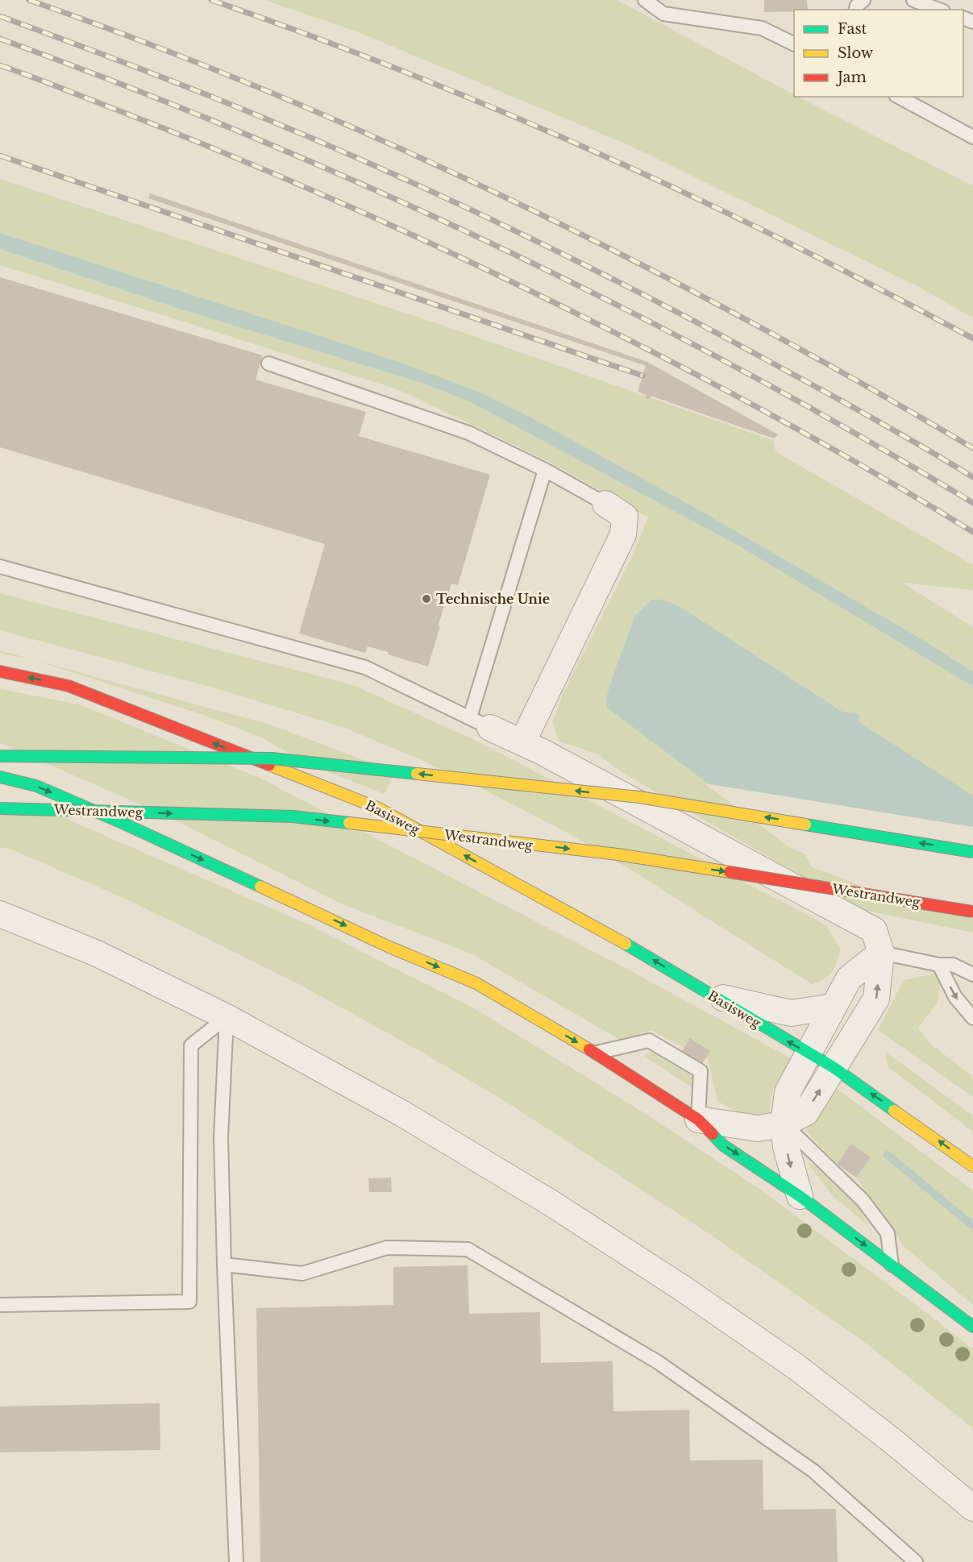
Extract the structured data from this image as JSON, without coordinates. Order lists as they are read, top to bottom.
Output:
{
  "streets": {
    "main road": ["Westrandweg", "Basisweg"]
  },
  "places": ["Technische Unie"],
  "legend": ["Fast", "Slow", "Jam"]
}
